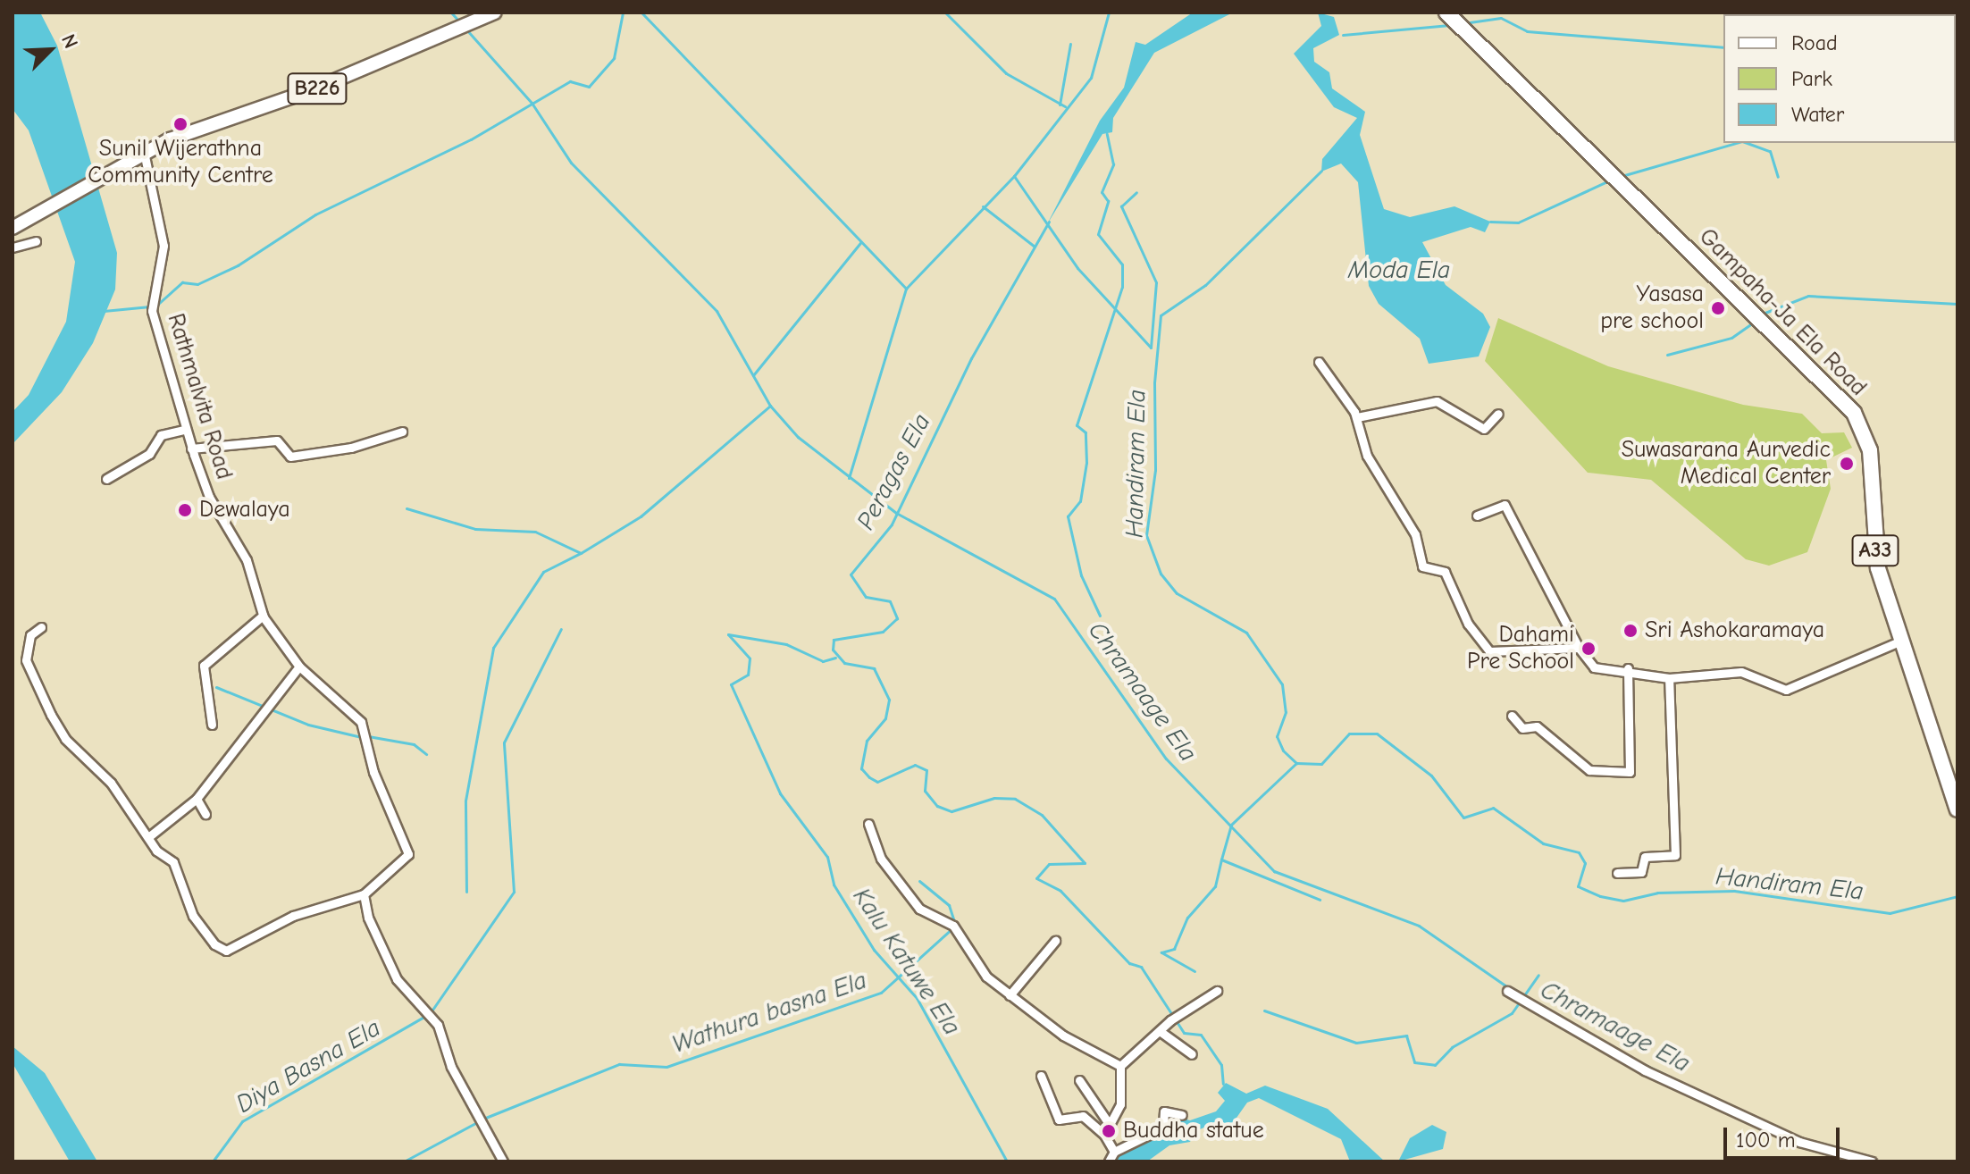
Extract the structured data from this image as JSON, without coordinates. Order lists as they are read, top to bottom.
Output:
{
  "streets": {
    "highway": ["Gampaha-Ja Ela Road", "A33"],
    "main road": ["B226"],
    "street": ["Rathmalvita Road"]
  },
  "crossings": [
    ["B226", "Rathmalvita Road"]
  ],
  "water": [
    "Moda Ela",
    "Handiram Ela",
    "Peragas Ela",
    "Chramaage Ela",
    "Kalu Katuwe Ela",
    "Wathura basna Ela",
    "Diya Basna Ela"
  ],
  "places": [
    "Sunil Wijerathna Community Centre",
    "Yasasa pre school",
    "Suwasarana Aurvedic Medical Center",
    "Dewalaya",
    "Sri Ashokaramaya",
    "Dahami Pre School",
    "Buddha statue"
  ],
  "legend": ["Road", "Park", "Water"],
  "scale_bar": "100 m",
  "north": "top right"
}
